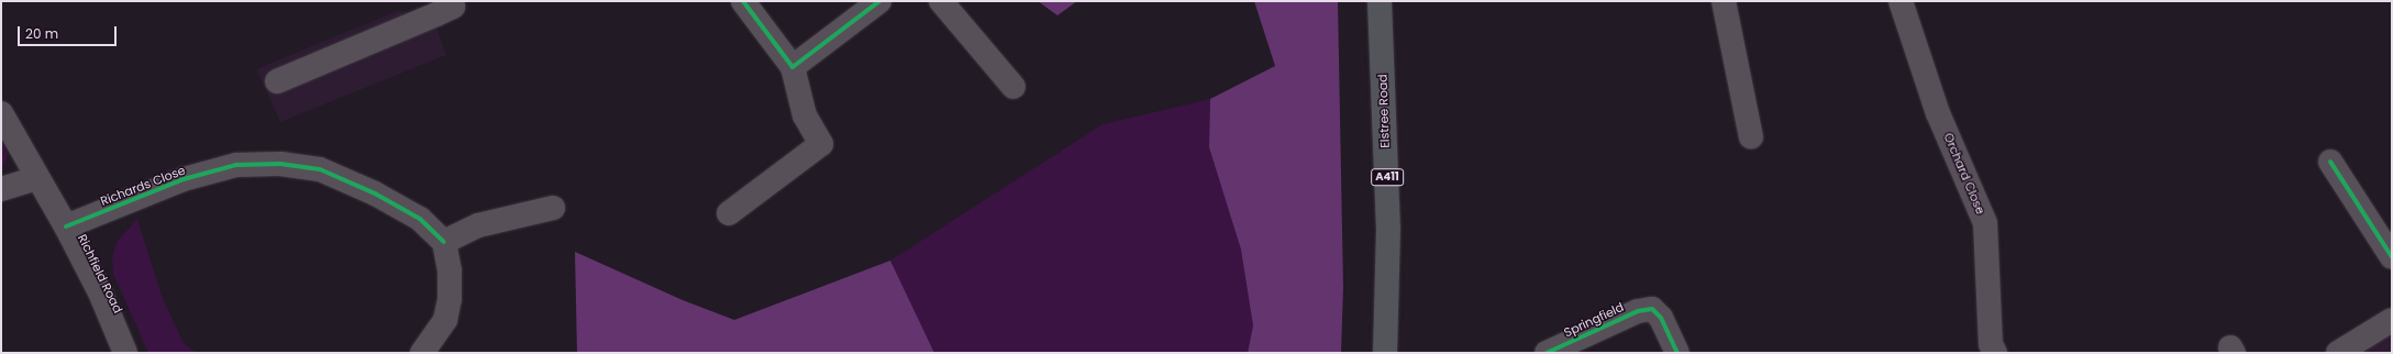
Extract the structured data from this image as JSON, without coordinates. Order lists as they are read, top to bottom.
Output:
{
  "streets": {
    "main road": ["Elstree Road", "A411"],
    "street": [
      "Orchard Close",
      "Richards Close",
      "Richfield Road",
      "Springfield"
    ]
  },
  "crossings": [
    ["Richards Close", "Richfield Road"]
  ],
  "scale_bar": "20 m"
}
